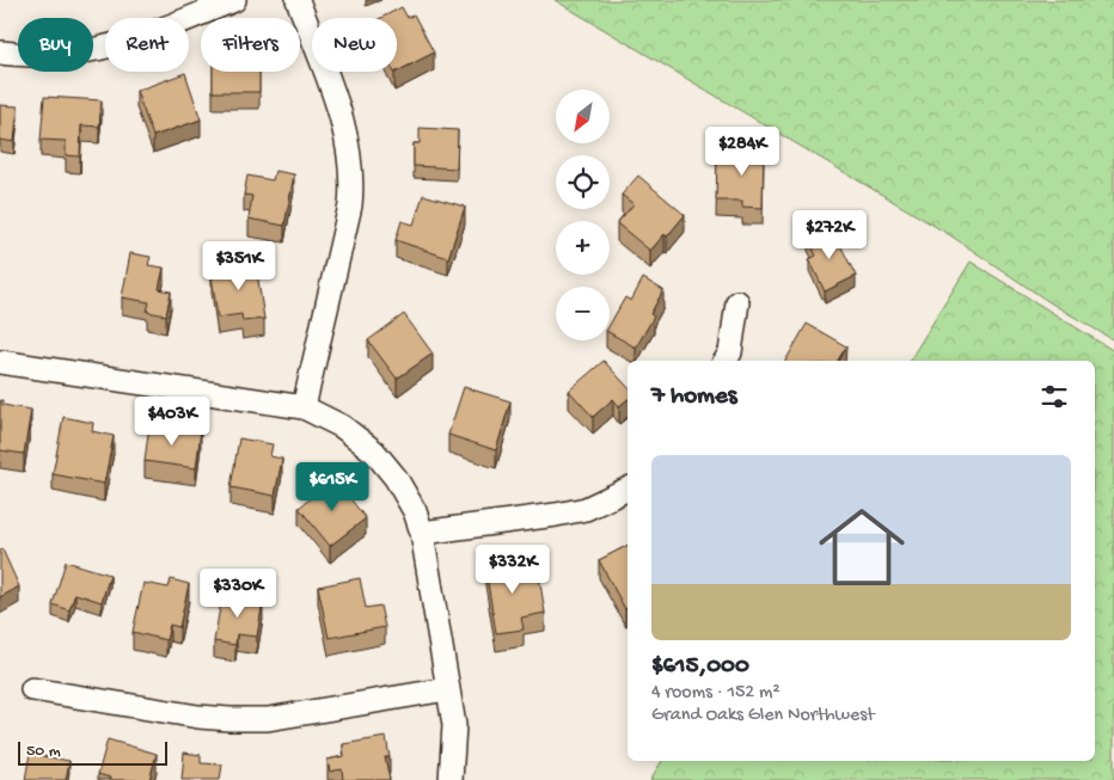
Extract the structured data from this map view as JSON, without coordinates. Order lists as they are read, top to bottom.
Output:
{
  "scale_bar": "50 m",
  "north": "bottom left",
  "page": {
    "chip": [
      "Buy",
      "Rent",
      "Filters",
      "New"
    ],
    "map_buttons": ["+", "−"],
    "price": [
      "$284K",
      "$272K",
      "$351K",
      "$403K",
      "$615K",
      "$332K",
      "$330K"
    ],
    "heading": "7 homes",
    "list": [
      {
        "name": "$615,000",
        "note": "4 rooms · 152 m² · Grand Oaks Glen Northwest"
      }
    ],
    "scale": "50 m"
  }
}
